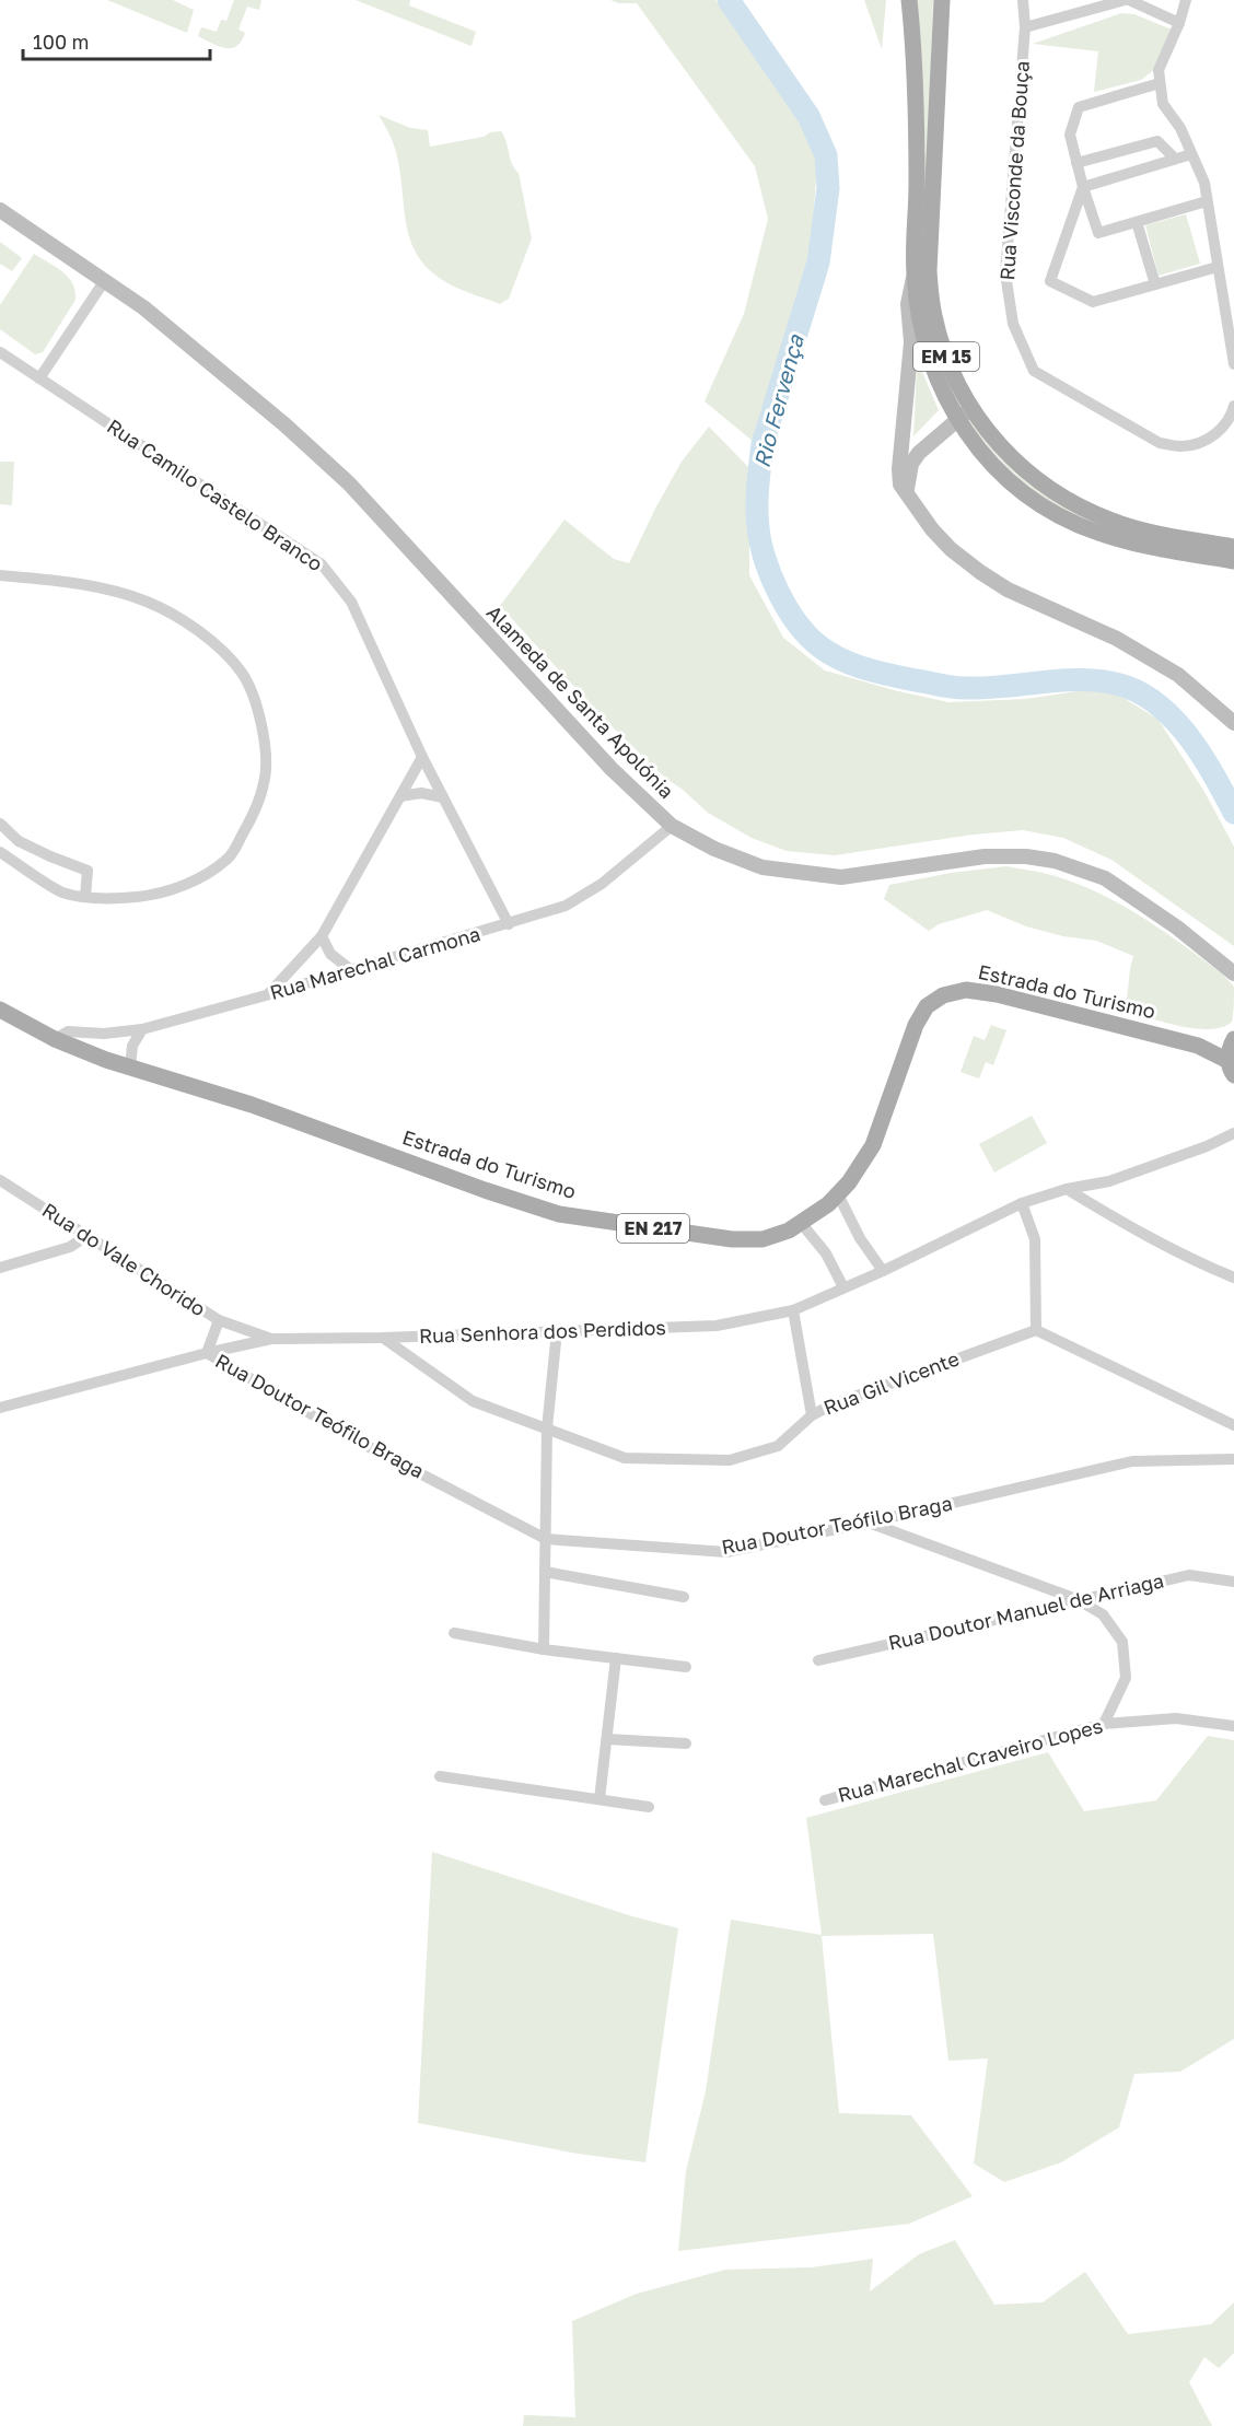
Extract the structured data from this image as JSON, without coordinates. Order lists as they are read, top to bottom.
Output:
{
  "streets": {
    "main road": ["EM 15", "Estrada do Turismo", "EN 217"],
    "street": [
      "Rua Visconde da Bouça",
      "Rua Camilo Castelo Branco",
      "Alameda de Santa Apolónia",
      "Rua Marechal Carmona",
      "Rua do Vale Chorido",
      "Rua Senhora dos Perdidos",
      "Rua Gil Vicente",
      "Rua Doutor Teófilo Braga",
      "Rua Doutor Manuel de Arriaga",
      "Rua Marechal Craveiro Lopes"
    ]
  },
  "crossings": [
    ["Rua Camilo Castelo Branco", "Rua Marechal Carmona"],
    ["Alameda de Santa Apolónia", "Rua Marechal Carmona"],
    ["Rua Marechal Carmona", "Estrada do Turismo"],
    ["Rua do Vale Chorido", "Rua Senhora dos Perdidos"],
    ["Rua do Vale Chorido", "Rua Doutor Teófilo Braga"],
    ["Rua Senhora dos Perdidos", "Rua Gil Vicente"],
    ["Rua Senhora dos Perdidos", "Rua Doutor Teófilo Braga"]
  ],
  "water": ["Rio Fervença"],
  "scale_bar": "100 m"
}
